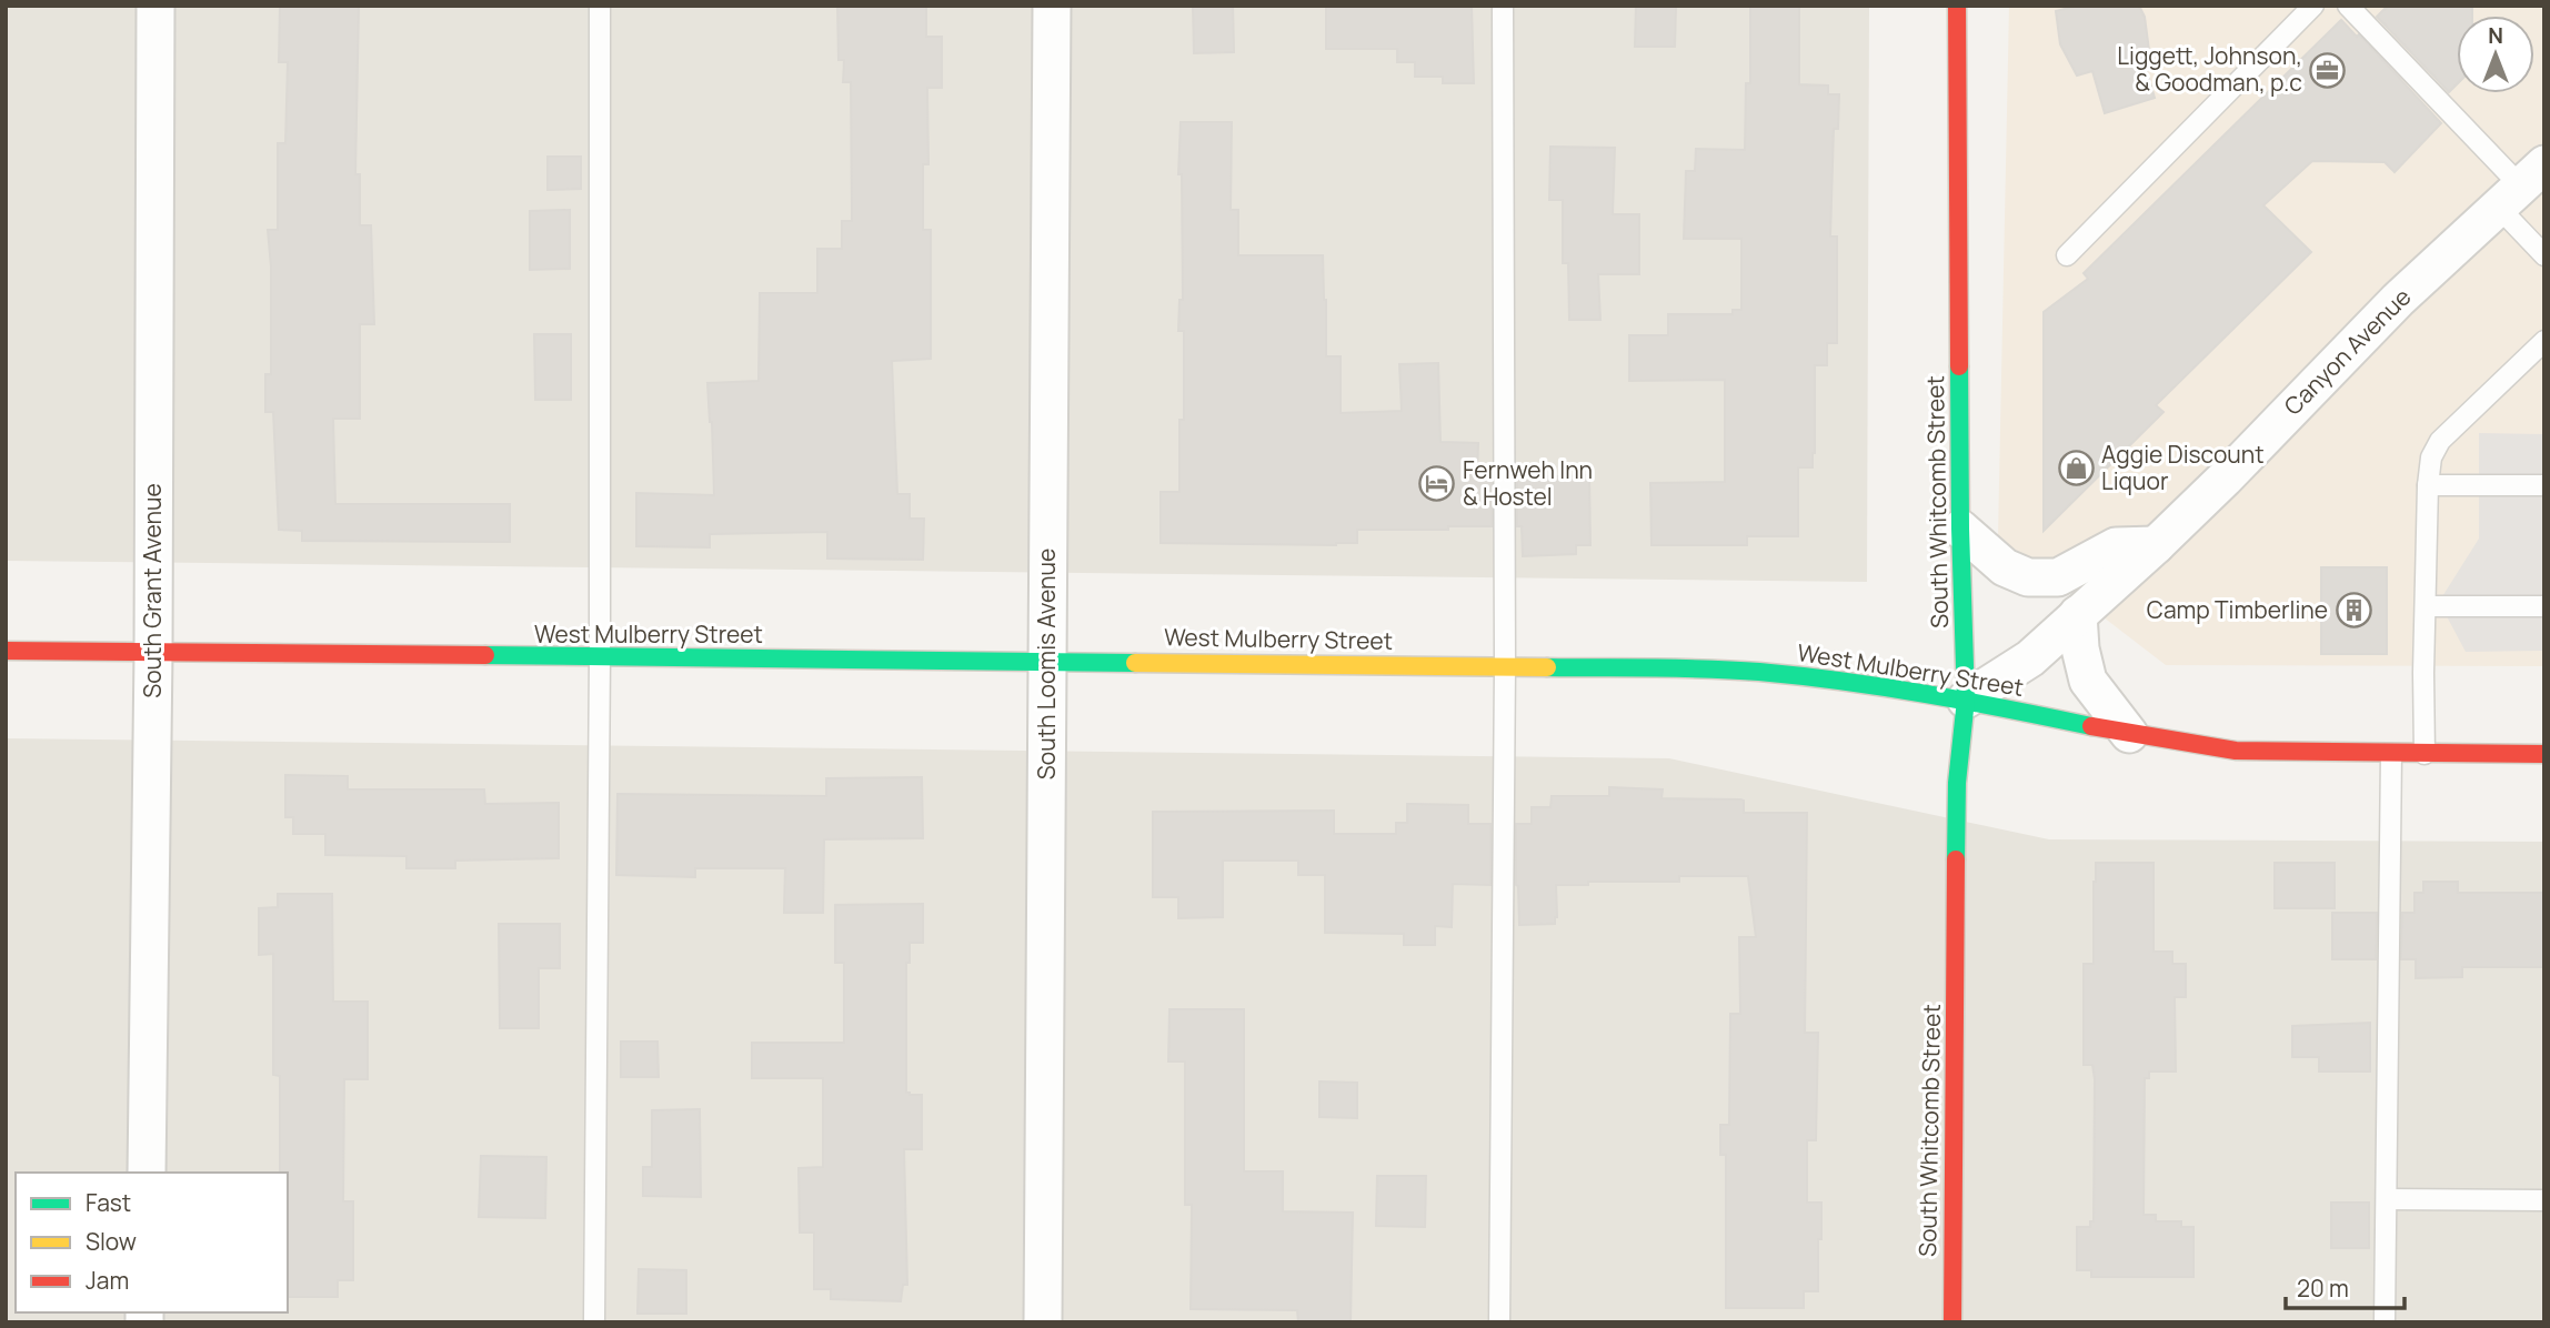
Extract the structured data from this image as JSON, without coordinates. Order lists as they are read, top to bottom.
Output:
{
  "streets": {
    "main road": ["South Whitcomb Street", "West Mulberry Street"],
    "street": ["Canyon Avenue", "South Grant Avenue", "South Loomis Avenue"]
  },
  "crossings": [
    ["Canyon Avenue", "South Whitcomb Street"],
    ["Canyon Avenue", "West Mulberry Street"],
    ["South Whitcomb Street", "West Mulberry Street"],
    ["South Grant Avenue", "West Mulberry Street"],
    ["West Mulberry Street", "South Loomis Avenue"]
  ],
  "places": {
    "office": ["Liggett, Johnson, & Goodman, p.c"],
    "shop": ["Aggie Discount Liquor"],
    "hotel": ["Fernweh Inn & Hostel"],
    "building": ["Camp Timberline"]
  },
  "legend": ["Fast", "Slow", "Jam"],
  "scale_bar": "20 m",
  "north": "top"
}
